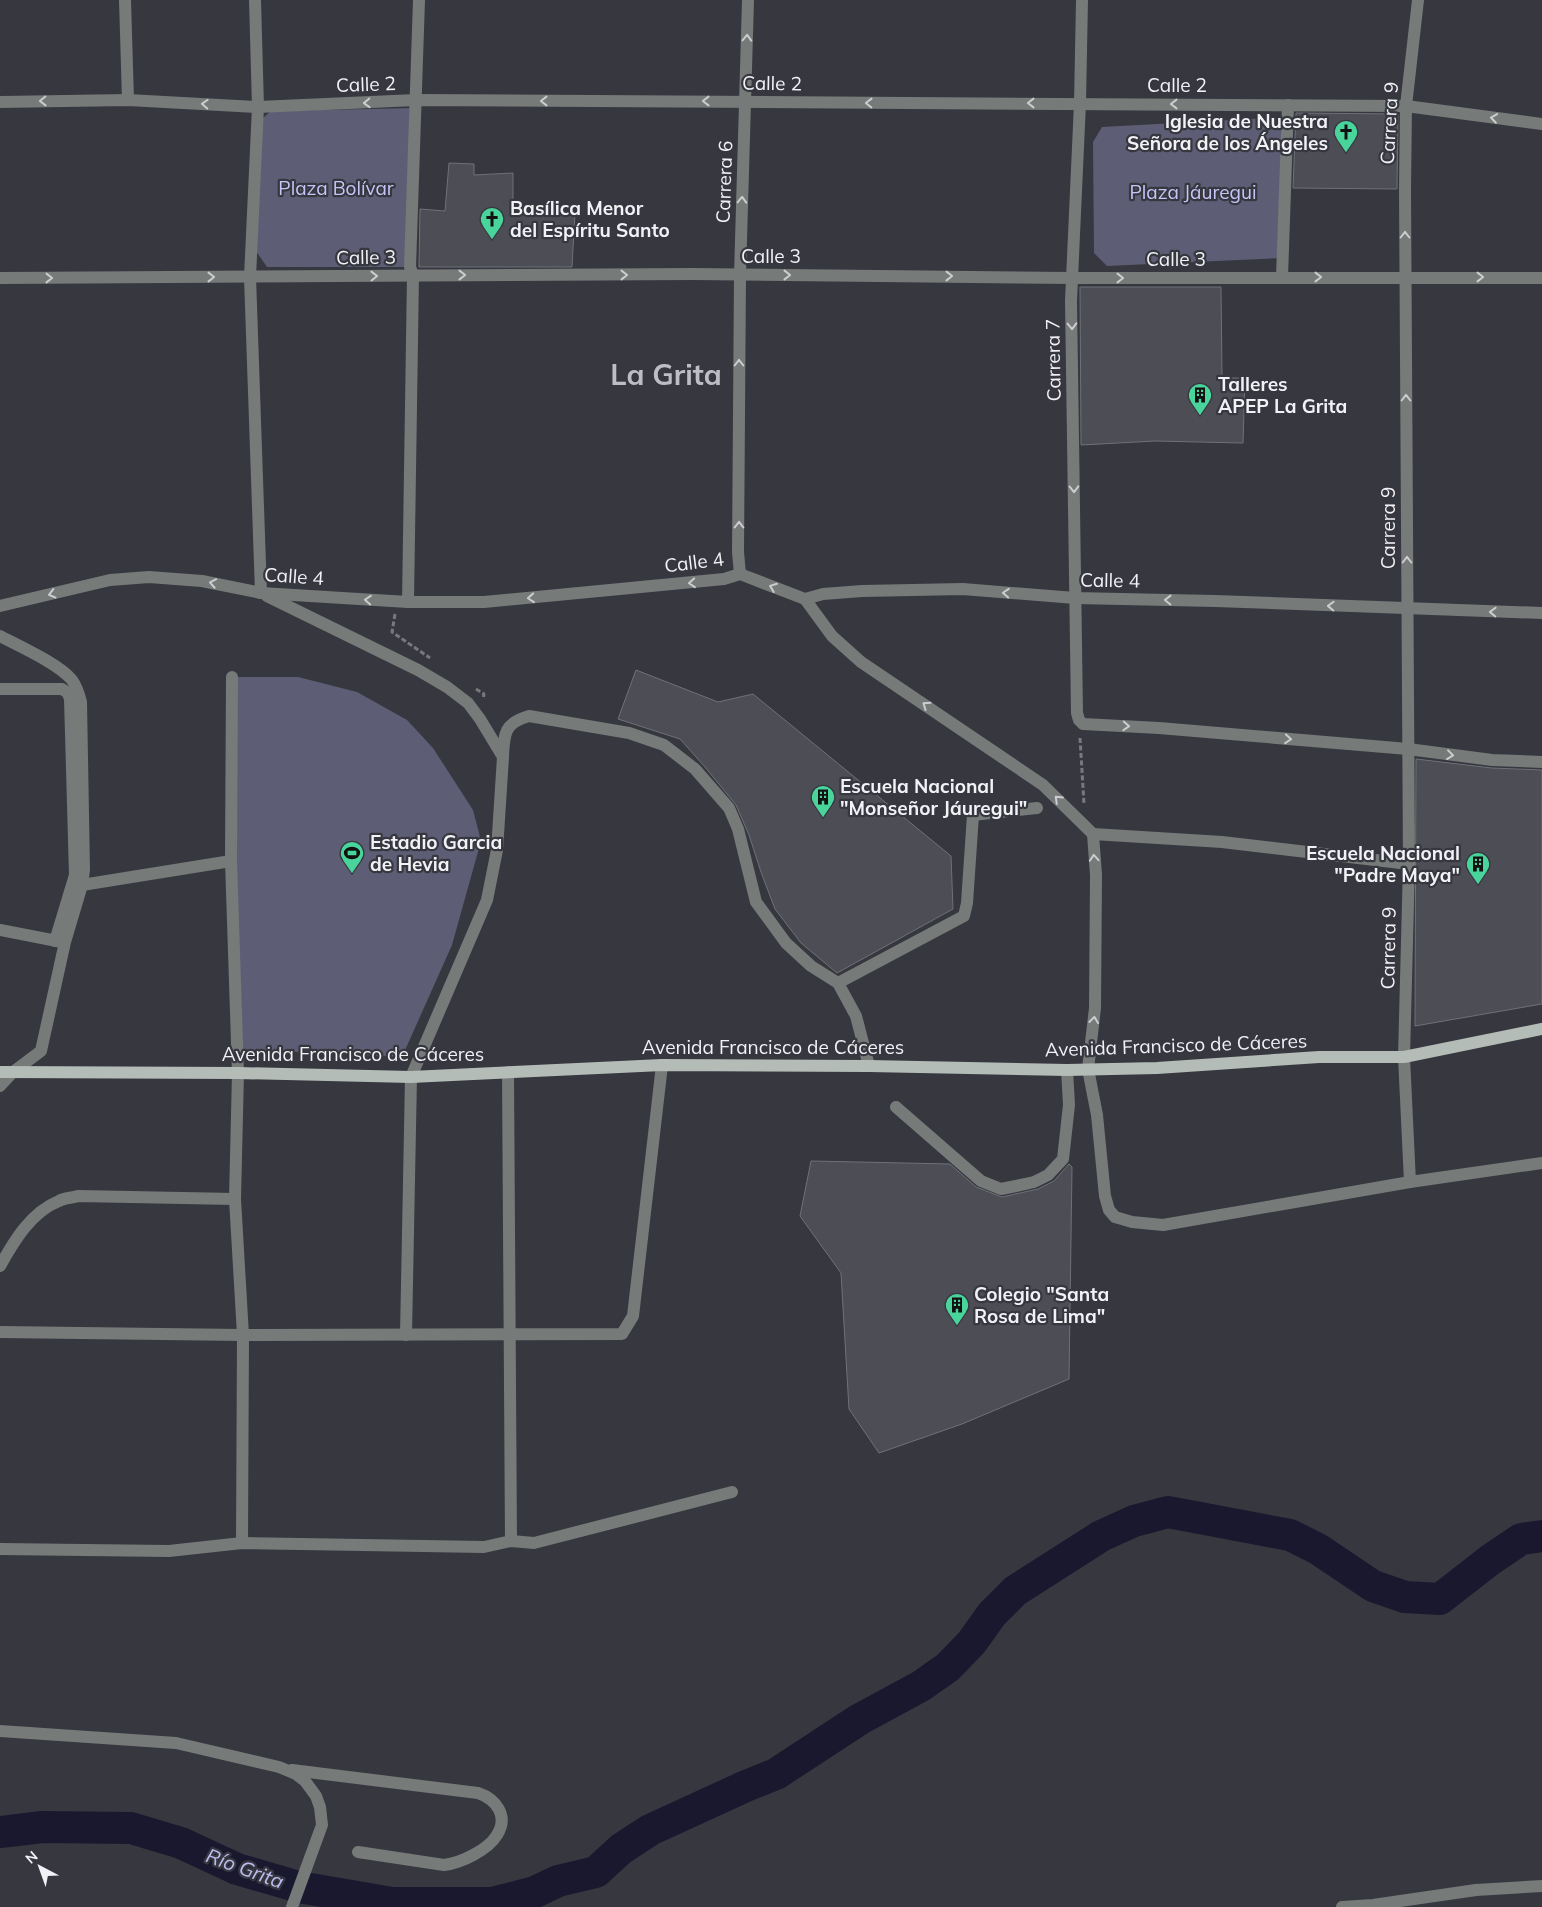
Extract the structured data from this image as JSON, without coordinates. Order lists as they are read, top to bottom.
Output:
{
  "streets": {
    "main road": ["Avenida Francisco de Cáceres"],
    "street": [
      "Calle 2",
      "Carrera 9",
      "Carrera 6",
      "Calle 3",
      "Carrera 7",
      "Calle 4"
    ]
  },
  "crossings": [
    ["Calle 2", "Carrera 9"],
    ["Calle 2", "Carrera 6"],
    ["Calle 2", "Carrera 7"],
    ["Carrera 9", "Calle 3"],
    ["Carrera 9", "Calle 4"],
    ["Carrera 9", "Avenida Francisco de Cáceres"],
    ["Carrera 6", "Calle 3"],
    ["Carrera 6", "Calle 4"],
    ["Calle 3", "Carrera 7"],
    ["Carrera 7", "Calle 4"]
  ],
  "one_way": [
    "Calle 2",
    "Carrera 9",
    "Carrera 6",
    "Calle 3",
    "Carrera 7",
    "Calle 4"
  ],
  "districts": ["La Grita"],
  "water": ["Río Grita"],
  "parks": ["Plaza Bolívar", "Plaza Jáuregui"],
  "places": {
    "church": ["Iglesia de Nuestra Señora de los Ángeles", "Basílica Menor del Espíritu Santo"],
    "building": [
      "Talleres APEP La Grita",
      "Escuela Nacional \"Monseñor Jáuregui\"",
      "Escuela Nacional \"Padre Maya\"",
      "Colegio \"Santa Rosa de Lima\""
    ],
    "sports": ["Estadio Garcia de Hevia"]
  },
  "north": "top left"
}
